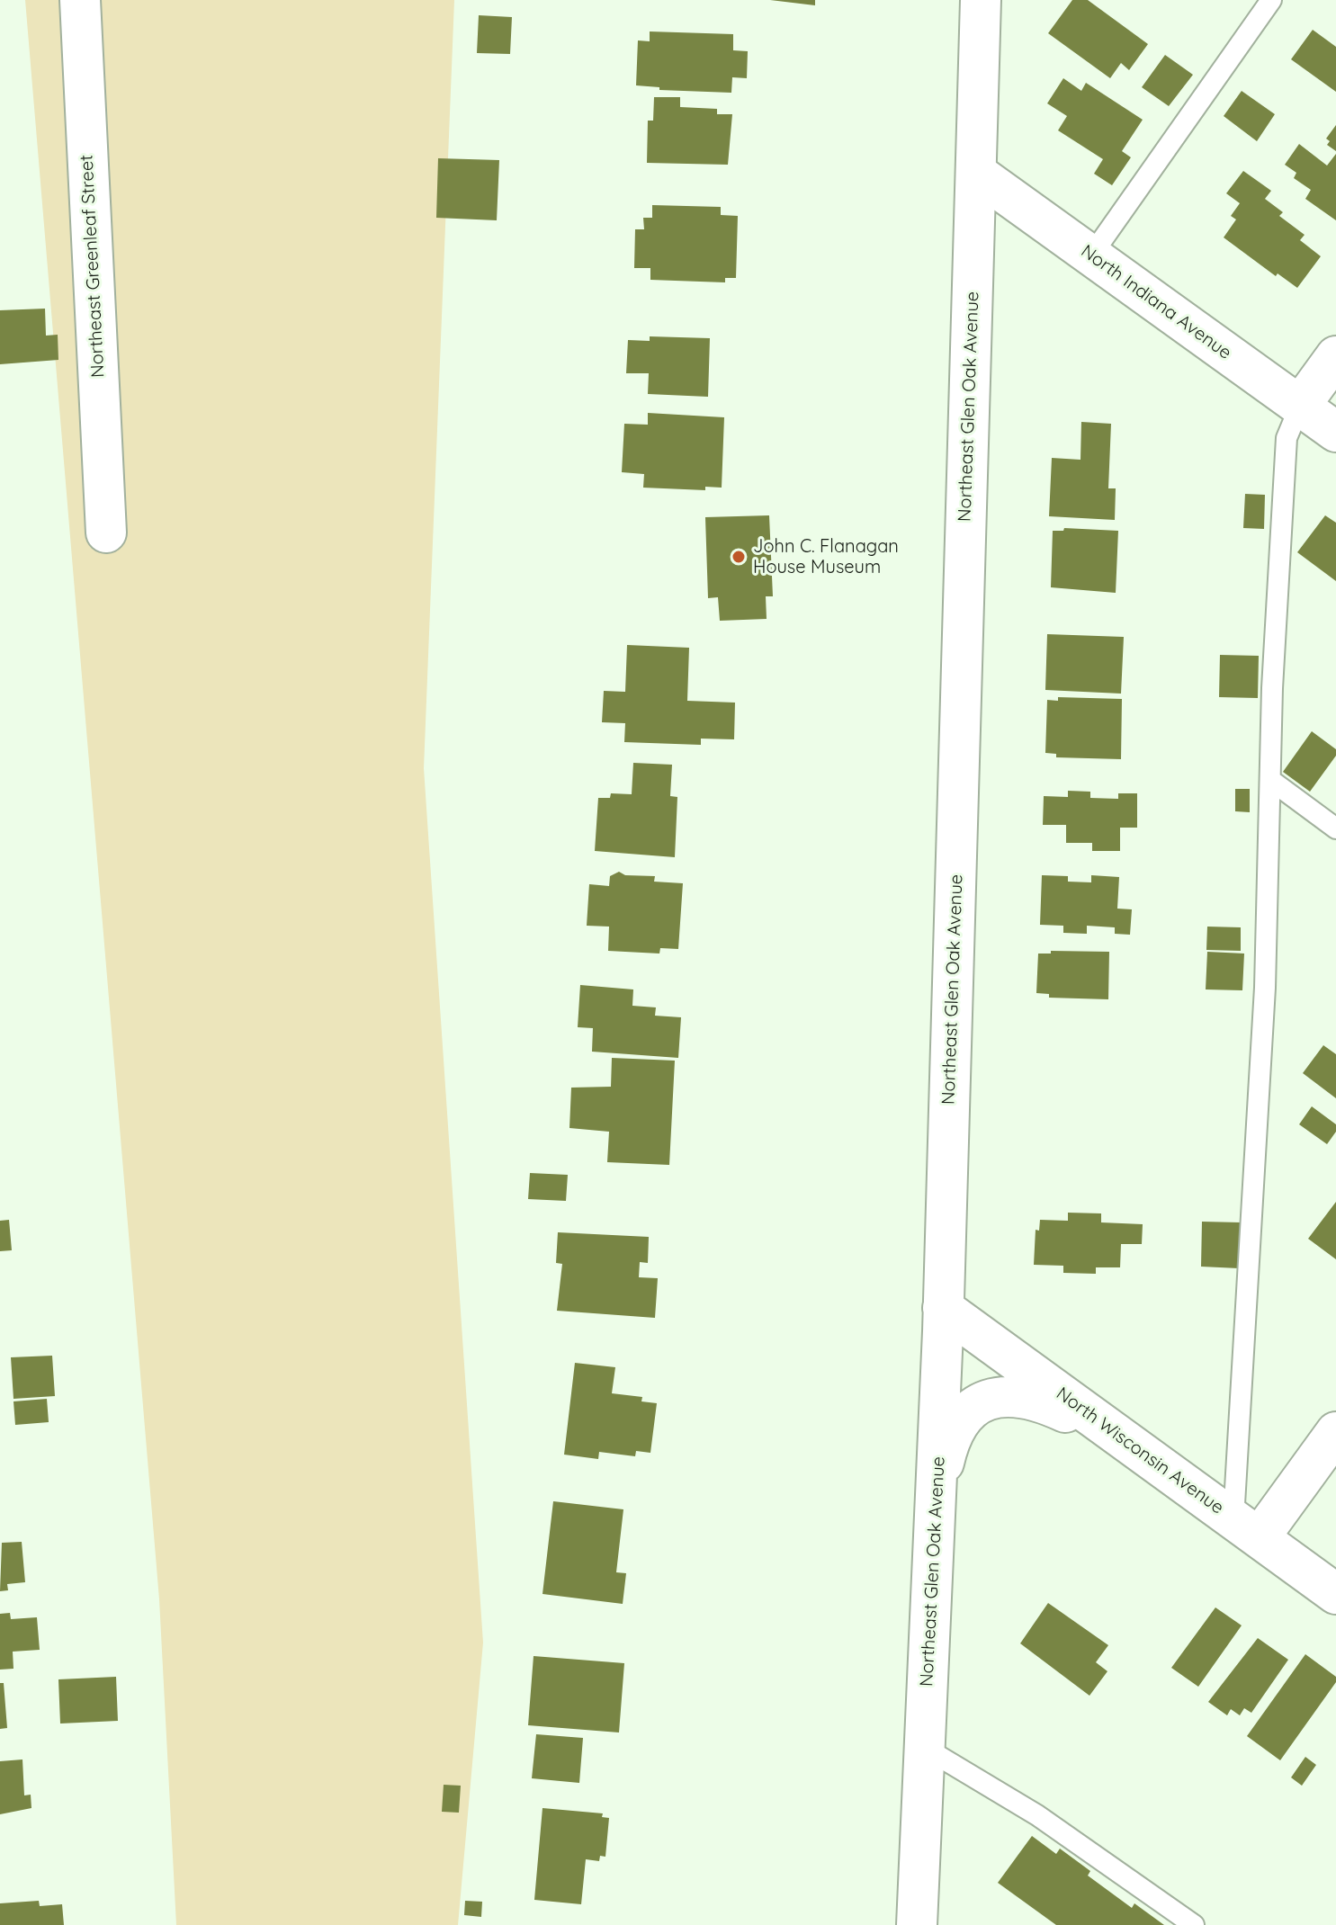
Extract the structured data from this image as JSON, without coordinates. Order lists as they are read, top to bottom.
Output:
{
  "streets": {
    "street": [
      "Northeast Greenleaf Street",
      "North Indiana Avenue",
      "Northeast Glen Oak Avenue",
      "North Wisconsin Avenue"
    ]
  },
  "crossings": [
    ["North Indiana Avenue", "Northeast Glen Oak Avenue"],
    ["Northeast Glen Oak Avenue", "North Wisconsin Avenue"]
  ],
  "places": ["John C. Flanagan House Museum"]
}
